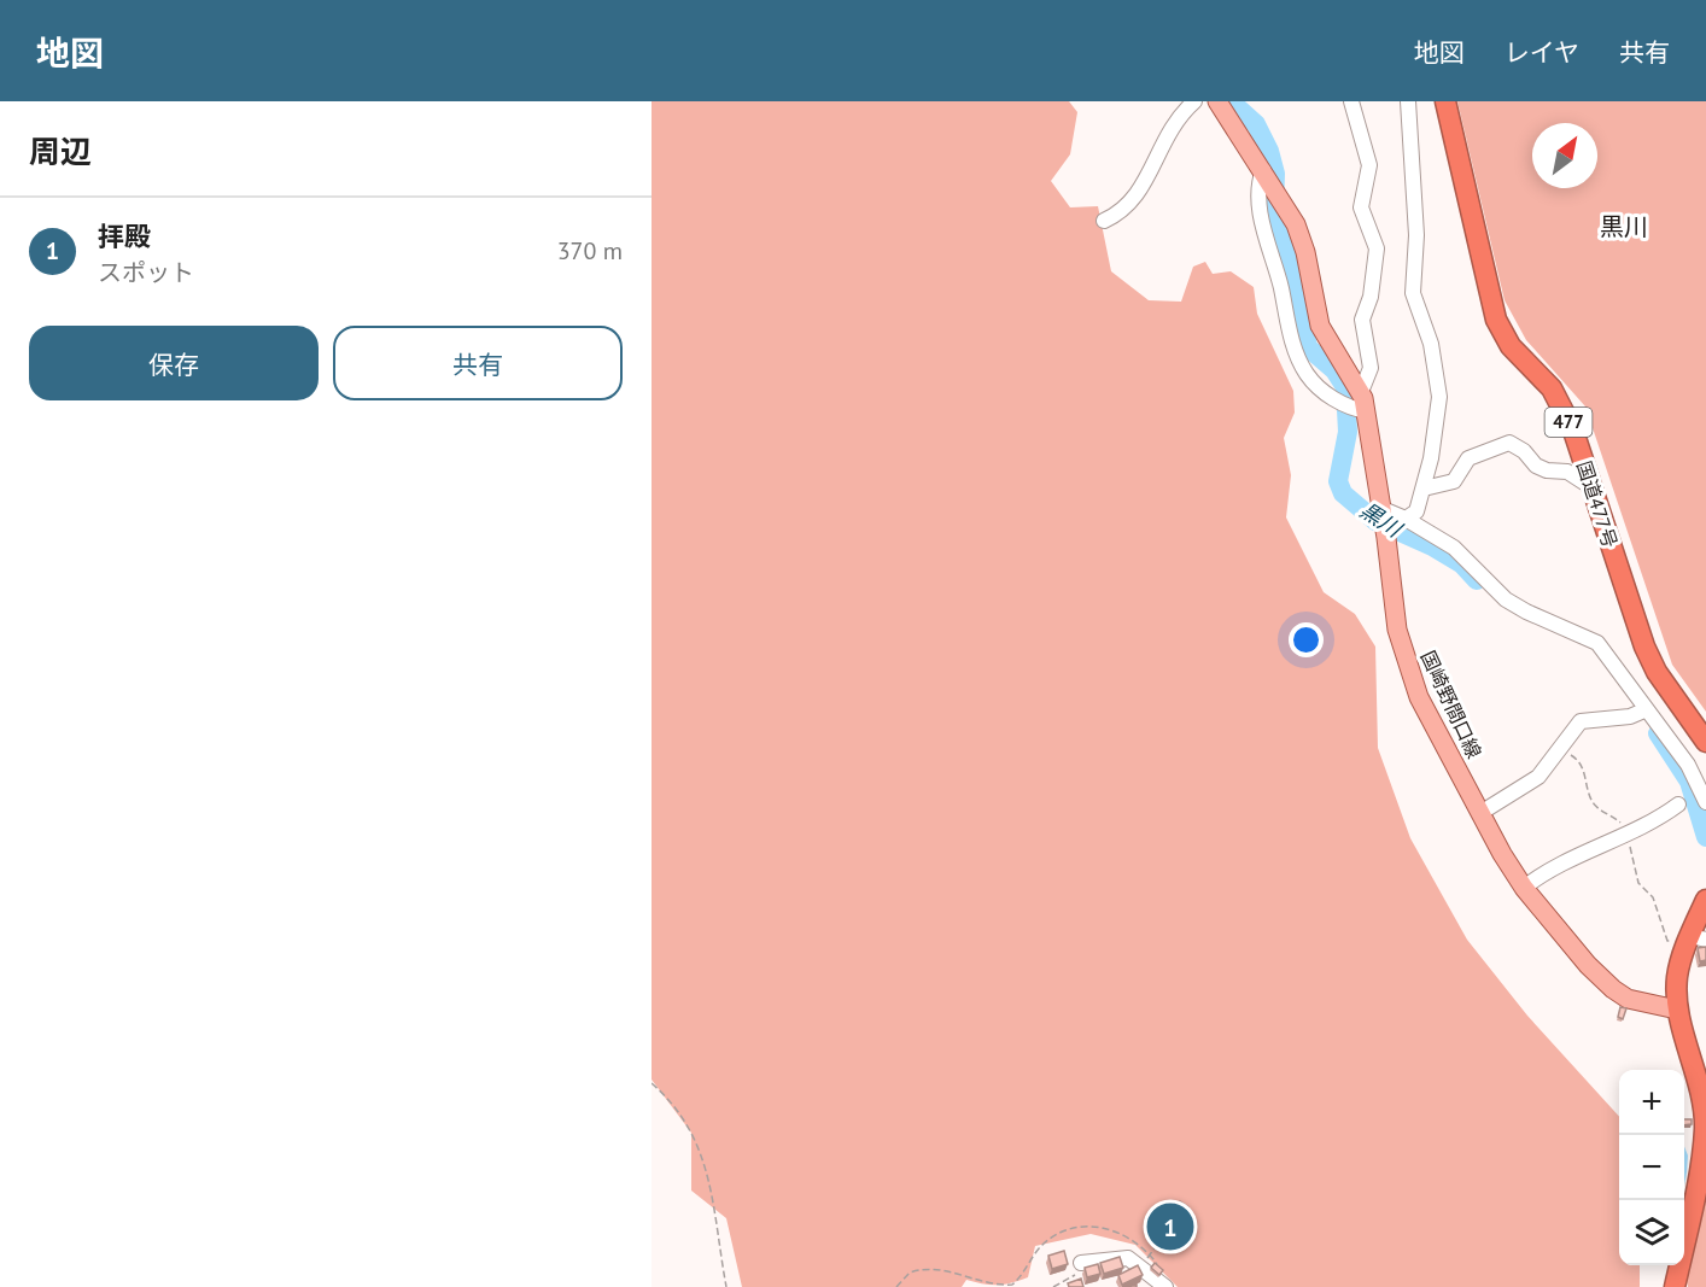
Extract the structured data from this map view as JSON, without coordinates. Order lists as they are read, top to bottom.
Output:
{
  "streets": {
    "highway": ["477", "国道477号"],
    "main road": ["国崎野間口線"]
  },
  "districts": ["黒川"],
  "water": ["黒川"],
  "north": "top right",
  "page": {
    "header": "地図",
    "nav": ["地図", "レイヤ", "共有"],
    "heading": "周辺",
    "list": [
      {
        "mark": "1",
        "name": "拝殿",
        "note": "スポット",
        "value": "370 m"
      }
    ],
    "buttons": ["保存", "共有"],
    "map_buttons": ["+", "−"],
    "pins": "1"
  }
}
